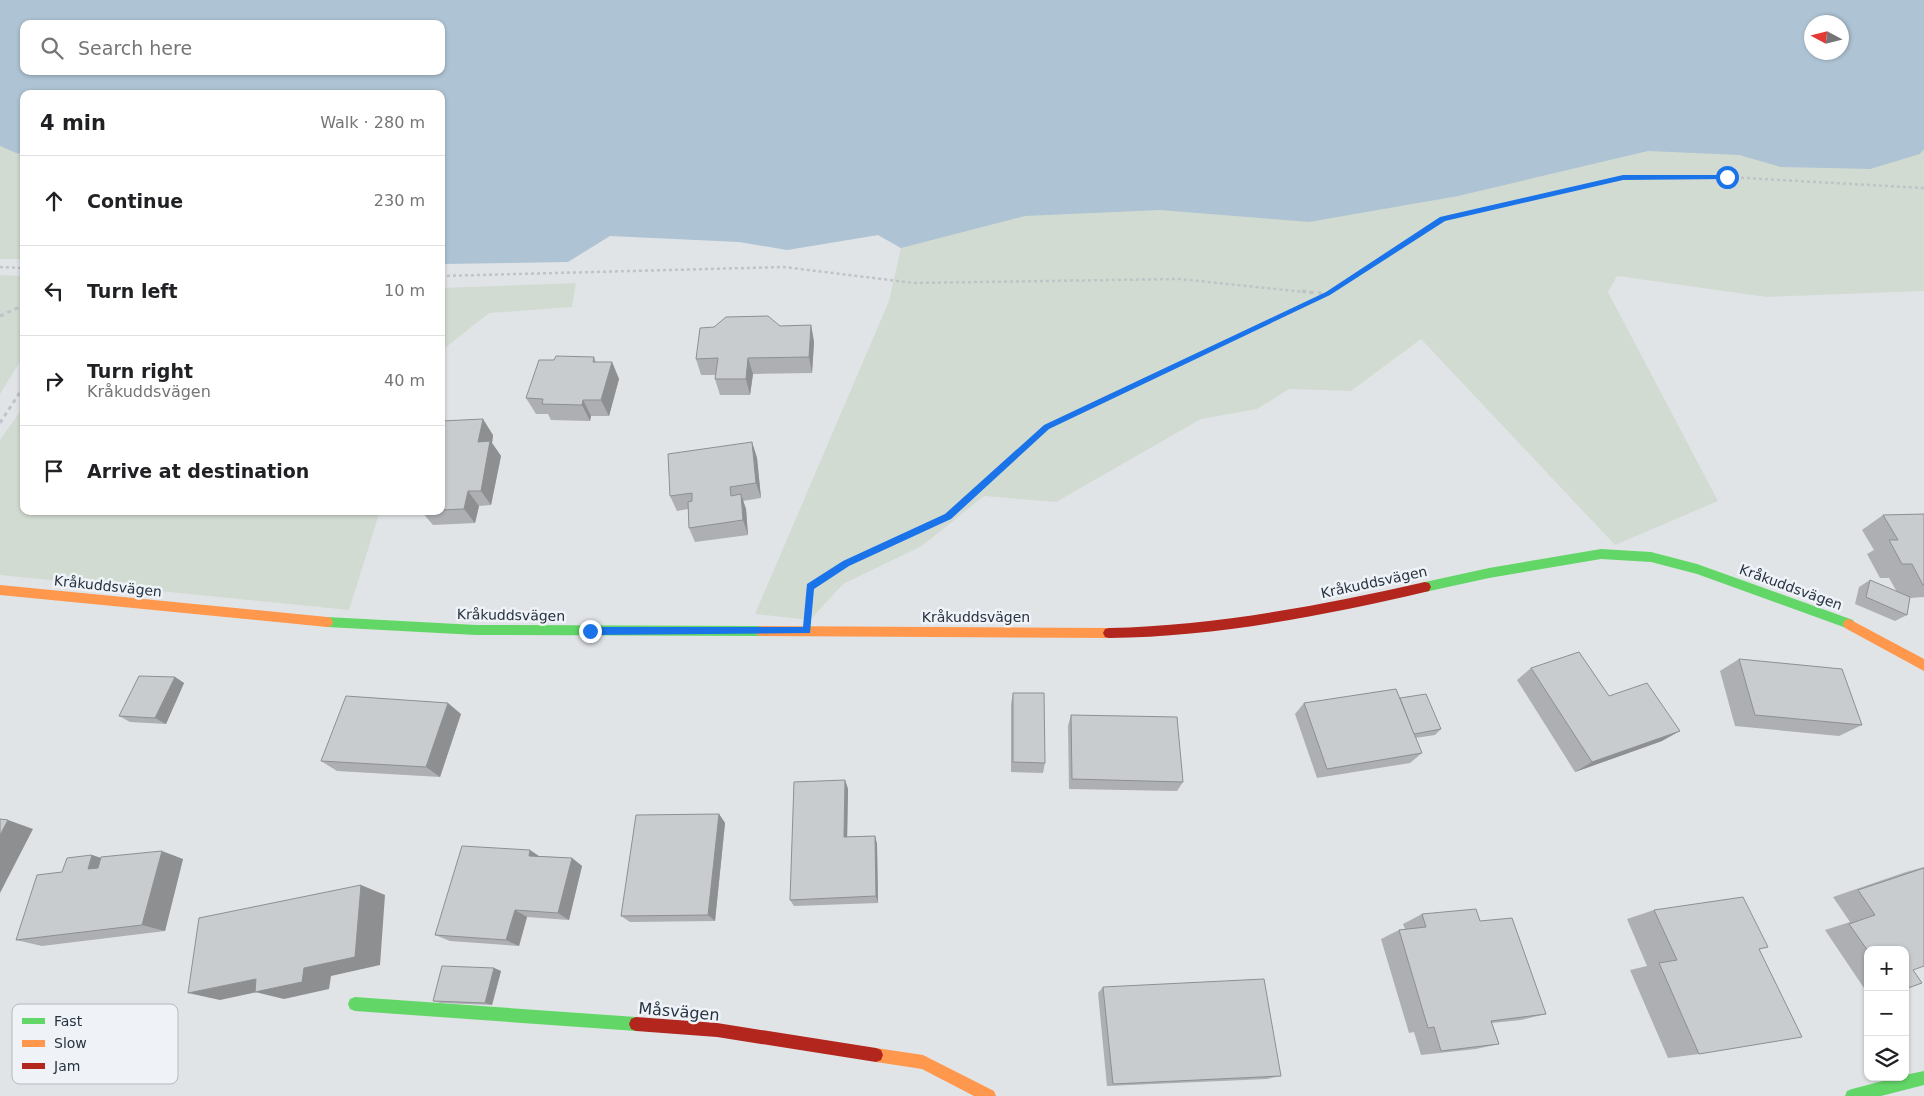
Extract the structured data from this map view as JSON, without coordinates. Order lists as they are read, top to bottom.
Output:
{
  "streets": {
    "street": ["Kråkuddsvägen", "Måsvägen"]
  },
  "legend": ["Fast", "Slow", "Jam"],
  "north": "left",
  "page": {
    "search": "Search here",
    "heading": ["4 min", "Walk · 280 m"],
    "list": [
      ["Continue", "230 m"],
      ["Turn left", "10 m"],
      ["Turn right", "Kråkuddsvägen", "40 m"],
      "Arrive at destination"
    ],
    "map_buttons": ["+", "−"]
  }
}
